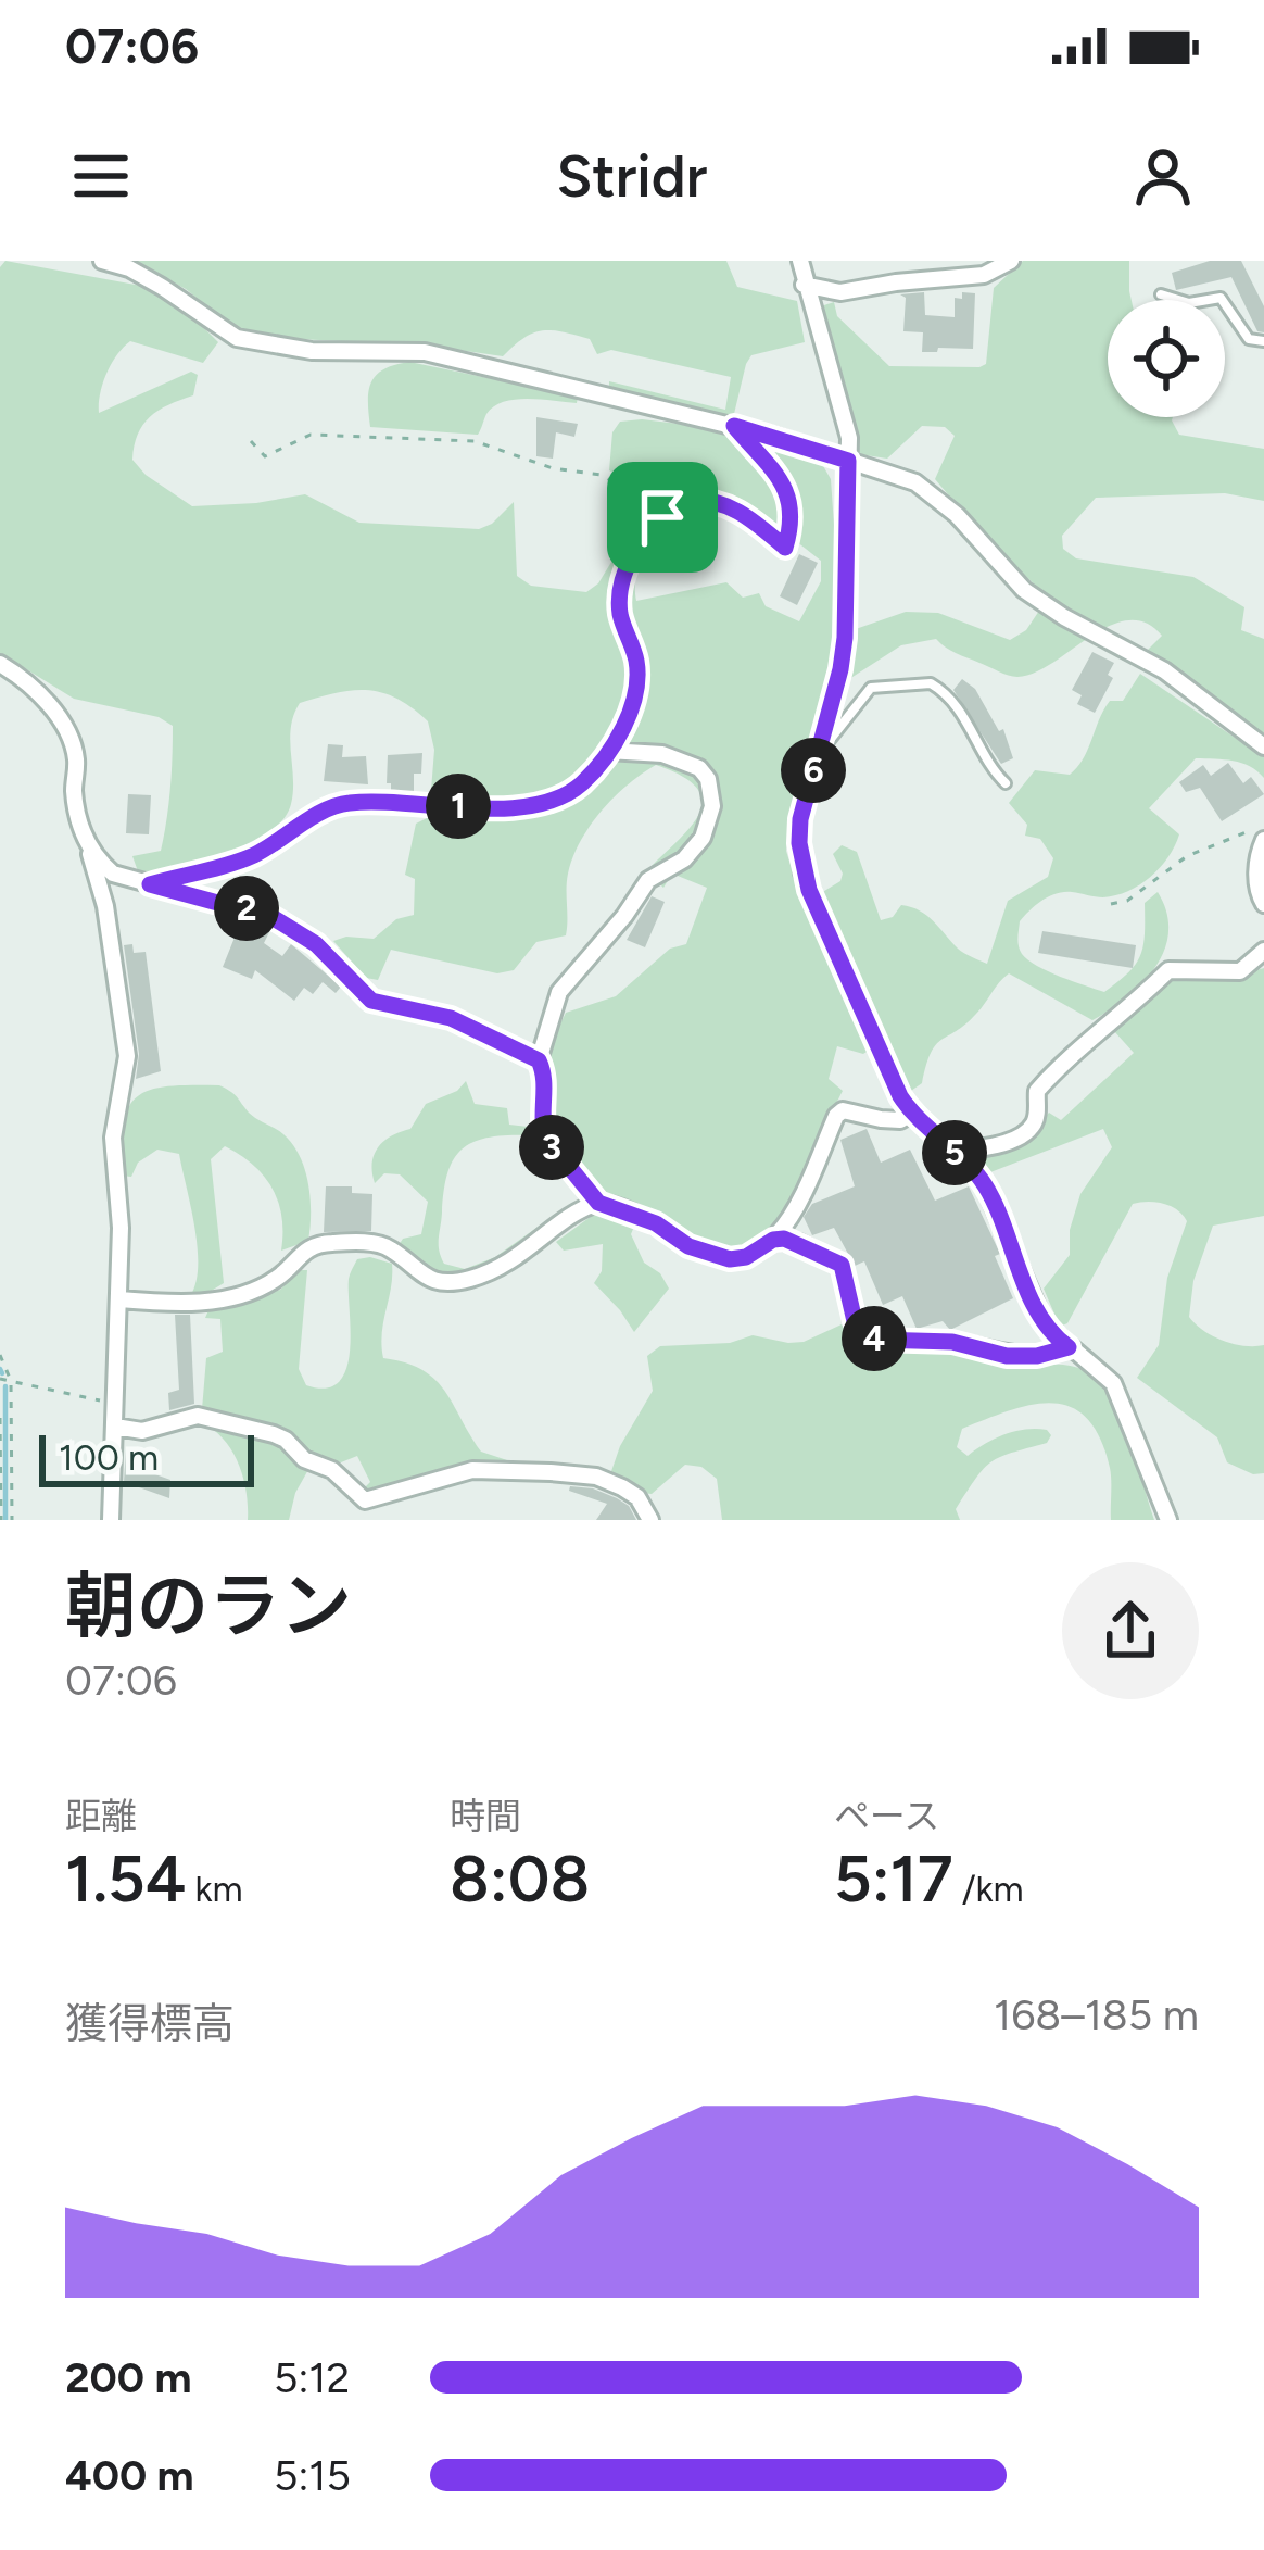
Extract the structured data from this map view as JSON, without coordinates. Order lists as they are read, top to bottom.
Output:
{
  "scale_bar": "100 m",
  "page": {
    "status": "07:06",
    "header": "Stridr",
    "pins": [
      "6",
      "1",
      "2",
      "3",
      "5",
      "4"
    ],
    "scale": "100 m",
    "heading": ["朝のラン", "07:06"],
    "stats": [
      ["距離", "1.54 km"],
      ["時間", "8:08"],
      ["ペース", "5:17 /km"]
    ],
    "chart": ["獲得標高", "168–185 m"],
    "list": [
      {
        "name": "200 m",
        "note": "5:12"
      },
      {
        "name": "400 m",
        "note": "5:15"
      }
    ]
  }
}
